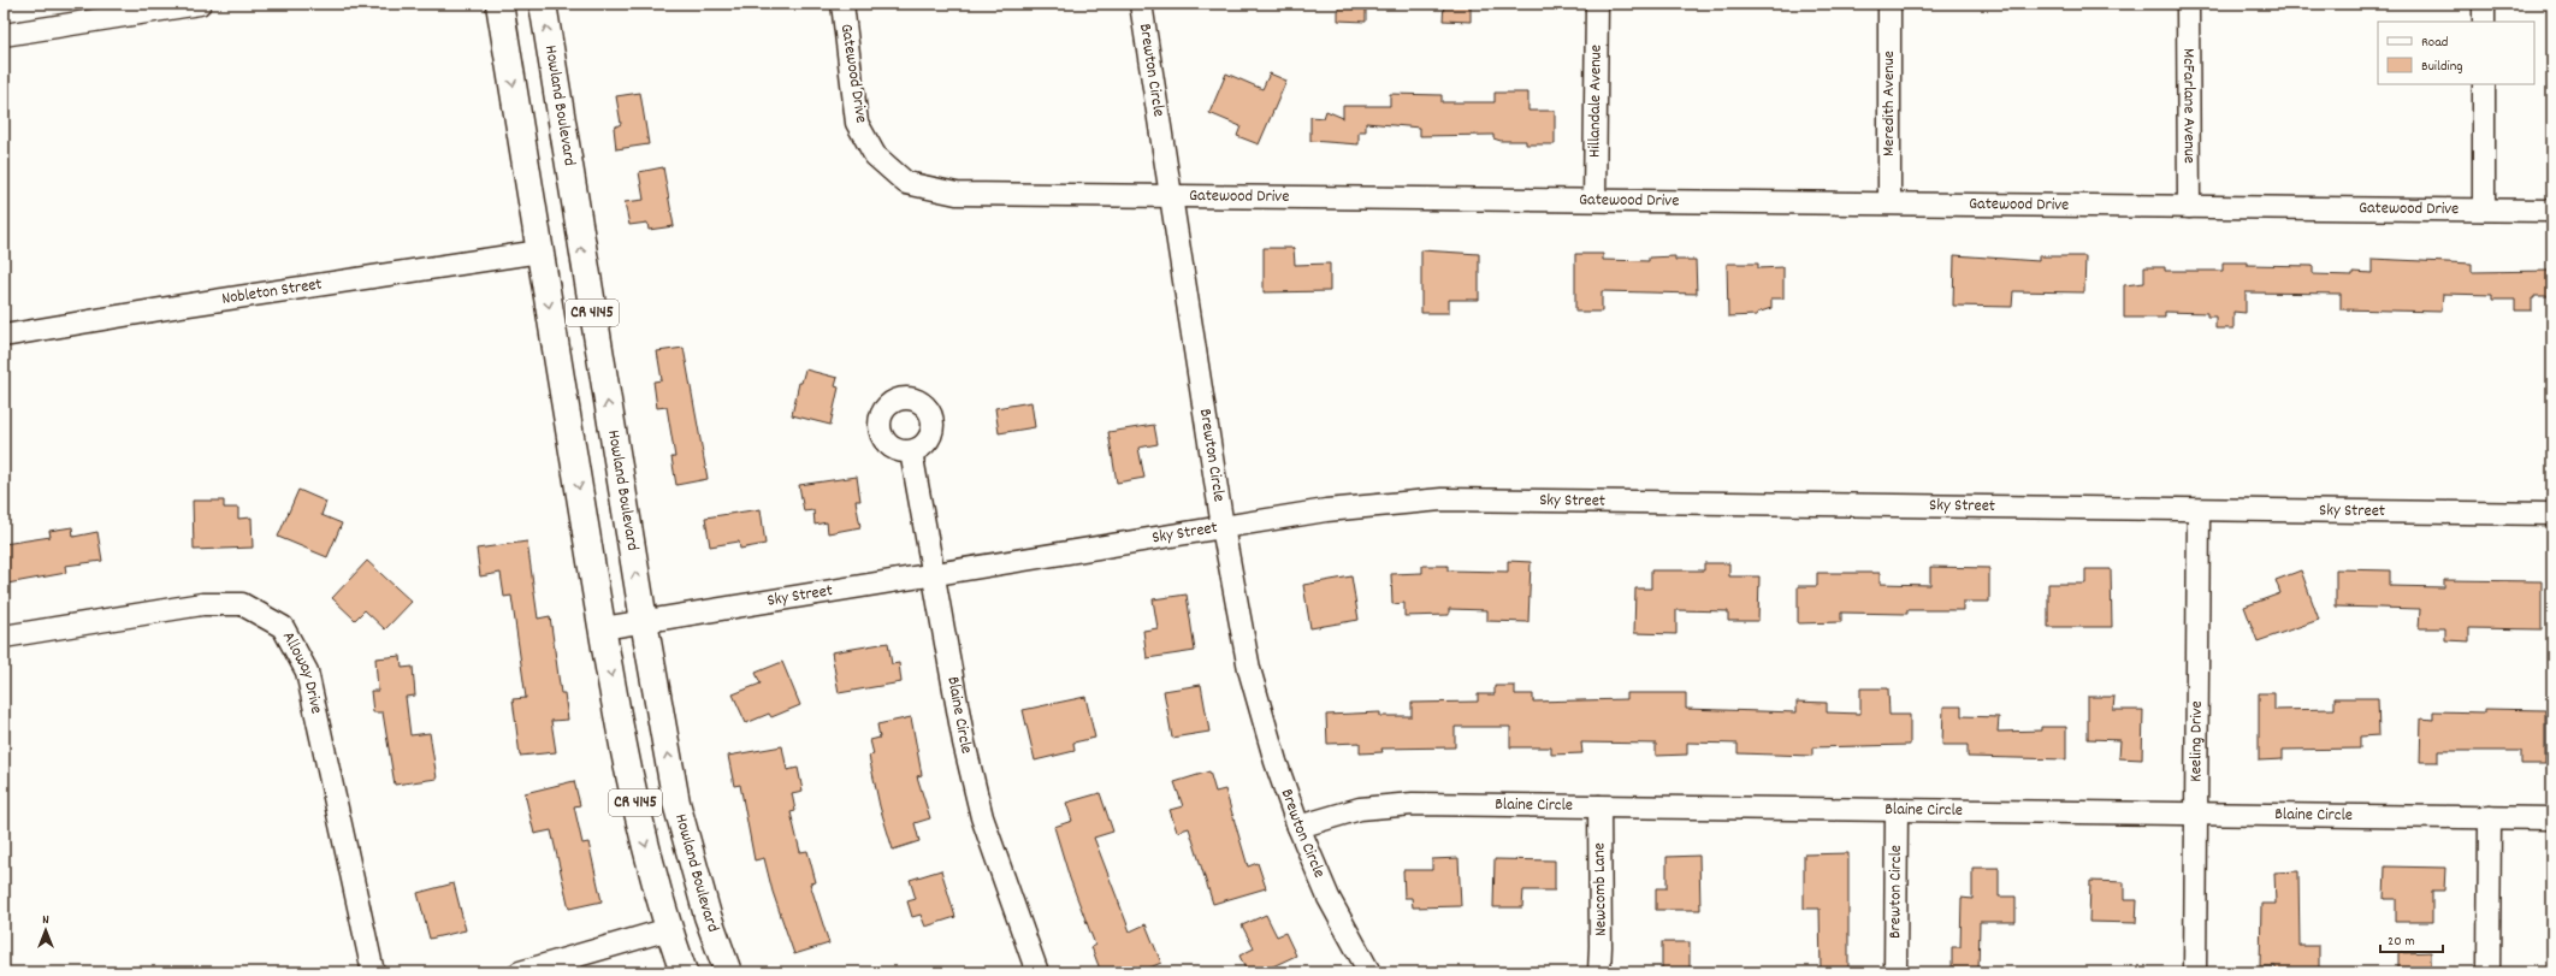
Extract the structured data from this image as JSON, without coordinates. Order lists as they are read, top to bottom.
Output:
{
  "streets": {
    "main road": ["Howland Boulevard", "CR 4145"],
    "street": [
      "Brewton Circle",
      "Gatewood Drive",
      "Hillandale Avenue",
      "Meredith Avenue",
      "McFarlane Avenue",
      "Nobleton Street",
      "Sky Street",
      "Alloway Drive",
      "Blaine Circle",
      "Keeling Drive",
      "Newcomb Lane"
    ]
  },
  "crossings": [
    ["Brewton Circle", "Gatewood Drive"],
    ["Brewton Circle", "Sky Street"],
    ["Brewton Circle", "Blaine Circle"],
    ["Gatewood Drive", "Hillandale Avenue"],
    ["Gatewood Drive", "Meredith Avenue"],
    ["Gatewood Drive", "McFarlane Avenue"],
    ["Howland Boulevard", "Sky Street"],
    ["Nobleton Street", "CR 4145"],
    ["CR 4145", "Sky Street"],
    ["Sky Street", "Blaine Circle"],
    ["Sky Street", "Keeling Drive"],
    ["Blaine Circle", "Keeling Drive"],
    ["Blaine Circle", "Newcomb Lane"]
  ],
  "legend": ["Road", "Building"],
  "scale_bar": "20 m",
  "north": "top"
}
